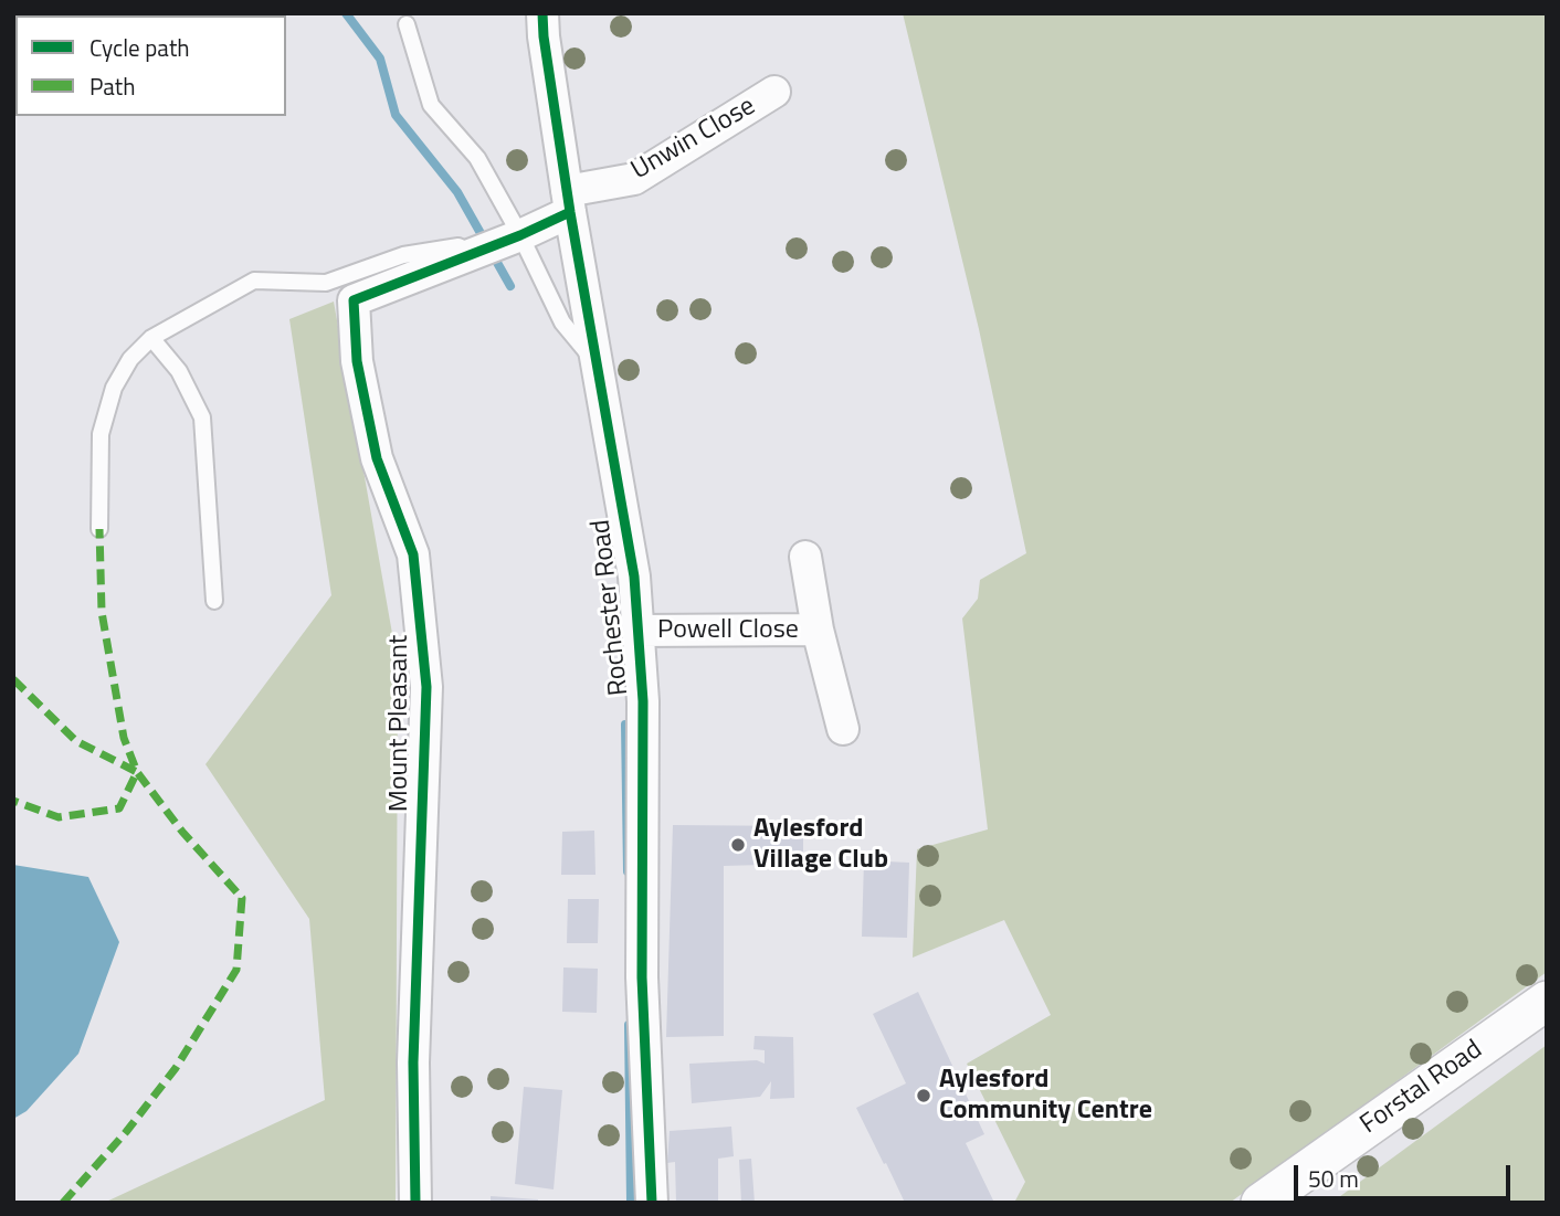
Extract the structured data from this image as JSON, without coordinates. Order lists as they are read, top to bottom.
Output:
{
  "streets": {
    "street": [
      "Unwin Close",
      "Rochester Road",
      "Powell Close",
      "Mount Pleasant",
      "Forstal Road"
    ]
  },
  "crossings": [
    ["Unwin Close", "Rochester Road"],
    ["Unwin Close", "Mount Pleasant"],
    ["Rochester Road", "Powell Close"],
    ["Rochester Road", "Mount Pleasant"]
  ],
  "places": ["Aylesford Village Club", "Aylesford Community Centre"],
  "legend": ["Cycle path", "Path"],
  "scale_bar": "50 m"
}
